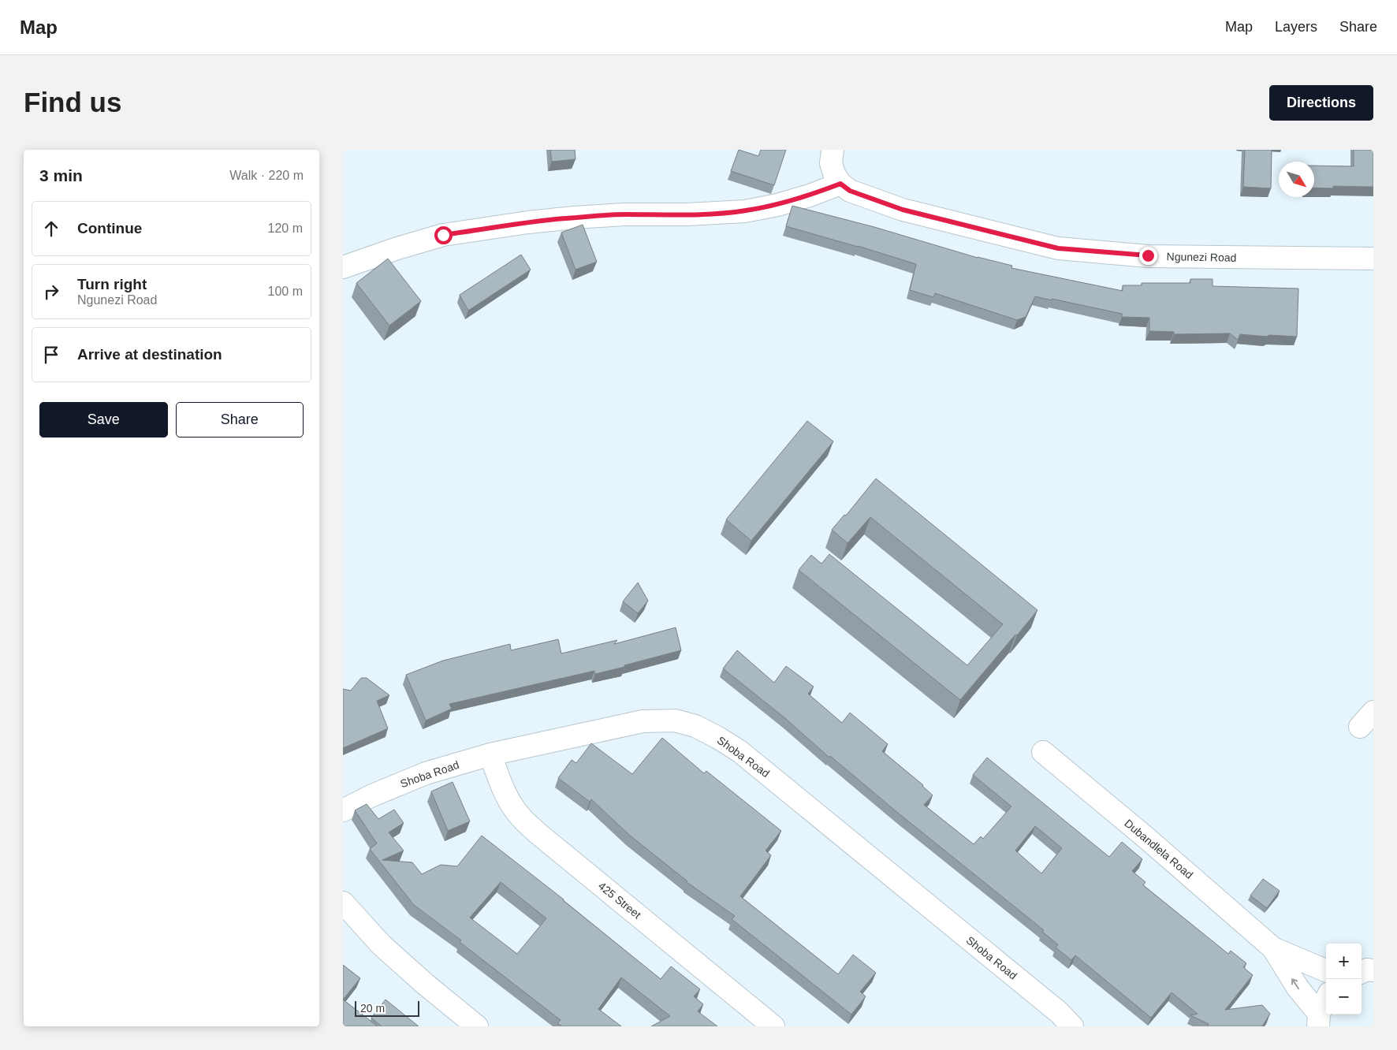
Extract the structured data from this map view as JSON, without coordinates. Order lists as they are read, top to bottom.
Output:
{
  "streets": {
    "street": [
      "Ngunezi Road",
      "Shoba Road",
      "Dubandlela Road",
      "425 Street"
    ]
  },
  "crossings": [
    ["Shoba Road", "425 Street"]
  ],
  "scale_bar": "20 m",
  "north": "bottom right",
  "page": {
    "header": "Map",
    "nav": ["Map", "Layers", "Share"],
    "buttons": [
      "Directions",
      ["Save", "Share"]
    ],
    "title": "Find us",
    "heading": ["3 min", "Walk · 220 m"],
    "list": [
      ["Continue", "120 m"],
      ["Turn right", "Ngunezi Road", "100 m"],
      "Arrive at destination"
    ],
    "map_buttons": ["+", "−"],
    "scale": "20 m"
  }
}
